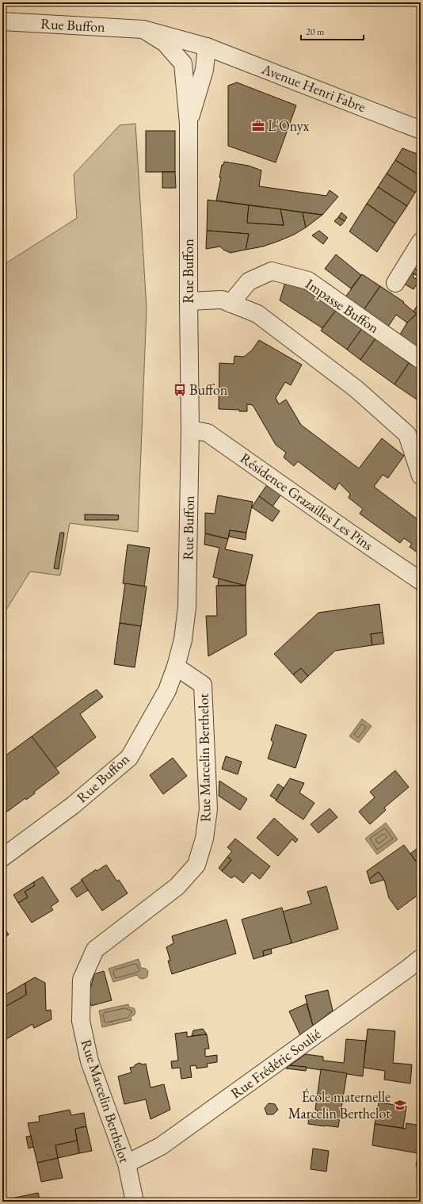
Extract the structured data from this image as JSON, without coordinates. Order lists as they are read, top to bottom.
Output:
{
  "streets": {
    "street": [
      "Rue Buffon",
      "Avenue Henri Fabre",
      "Impasse Buffon",
      "Résidence Grazailles Les Pins",
      "Rue Marcelin Berthelot",
      "Rue Frédéric Soulié"
    ]
  },
  "crossings": [
    ["Rue Buffon", "Avenue Henri Fabre"],
    ["Rue Buffon", "Résidence Grazailles Les Pins"],
    ["Rue Buffon", "Rue Marcelin Berthelot"],
    ["Rue Marcelin Berthelot", "Rue Frédéric Soulié"]
  ],
  "places": {
    "office": ["L'Onyx"],
    "bus stop": ["Buffon"],
    "school or university": ["École maternelle Marcelin Berthelot"]
  },
  "scale_bar": "20 m"
}
